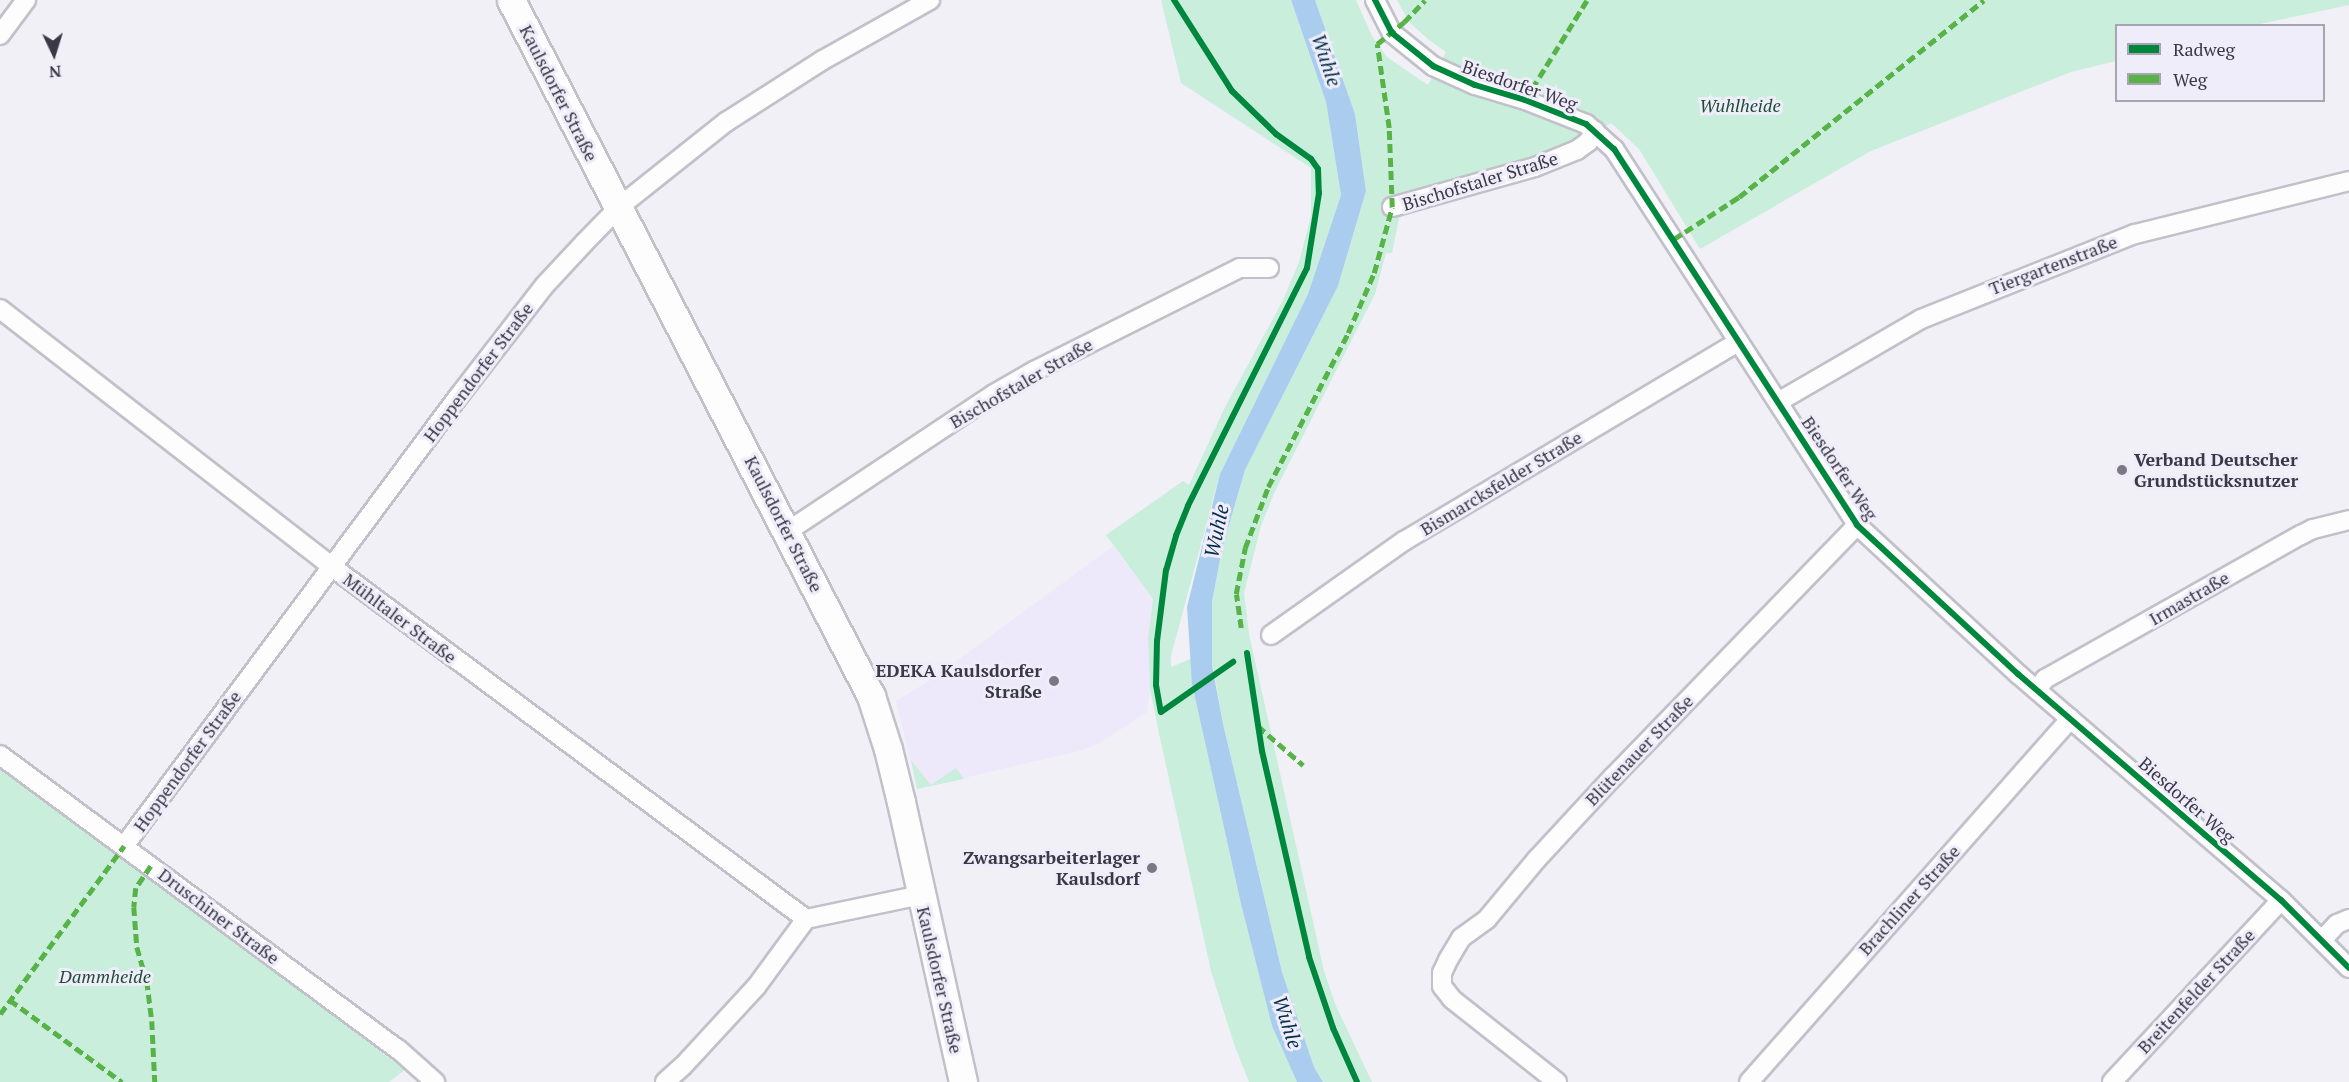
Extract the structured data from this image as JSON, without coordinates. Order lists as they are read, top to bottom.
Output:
{
  "streets": {
    "main road": ["Kaulsdorfer Straße"],
    "street": [
      "Biesdorfer Weg",
      "Bischofstaler Straße",
      "Tiergartenstraße",
      "Hoppendorfer Straße",
      "Bismarcksfelder Straße",
      "Irmastraße",
      "Mühltaler Straße",
      "Blütenauer Straße",
      "Brachliner Straße",
      "Druschiner Straße",
      "Breitenfelder Straße"
    ]
  },
  "crossings": [
    ["Biesdorfer Weg", "Bischofstaler Straße"],
    ["Biesdorfer Weg", "Tiergartenstraße"],
    ["Biesdorfer Weg", "Bismarcksfelder Straße"],
    ["Biesdorfer Weg", "Irmastraße"],
    ["Biesdorfer Weg", "Blütenauer Straße"],
    ["Biesdorfer Weg", "Brachliner Straße"],
    ["Biesdorfer Weg", "Breitenfelder Straße"],
    ["Kaulsdorfer Straße", "Bischofstaler Straße"],
    ["Kaulsdorfer Straße", "Hoppendorfer Straße"],
    ["Hoppendorfer Straße", "Mühltaler Straße"],
    ["Hoppendorfer Straße", "Druschiner Straße"]
  ],
  "water": ["Wuhle"],
  "parks": ["Wuhlheide", "Dammheide"],
  "places": ["Verband Deutscher Grundstücksnutzer", "EDEKA Kaulsdorfer Straße", "Zwangsarbeiterlager Kaulsdorf"],
  "legend": ["Radweg", "Weg"],
  "north": "bottom"
}
